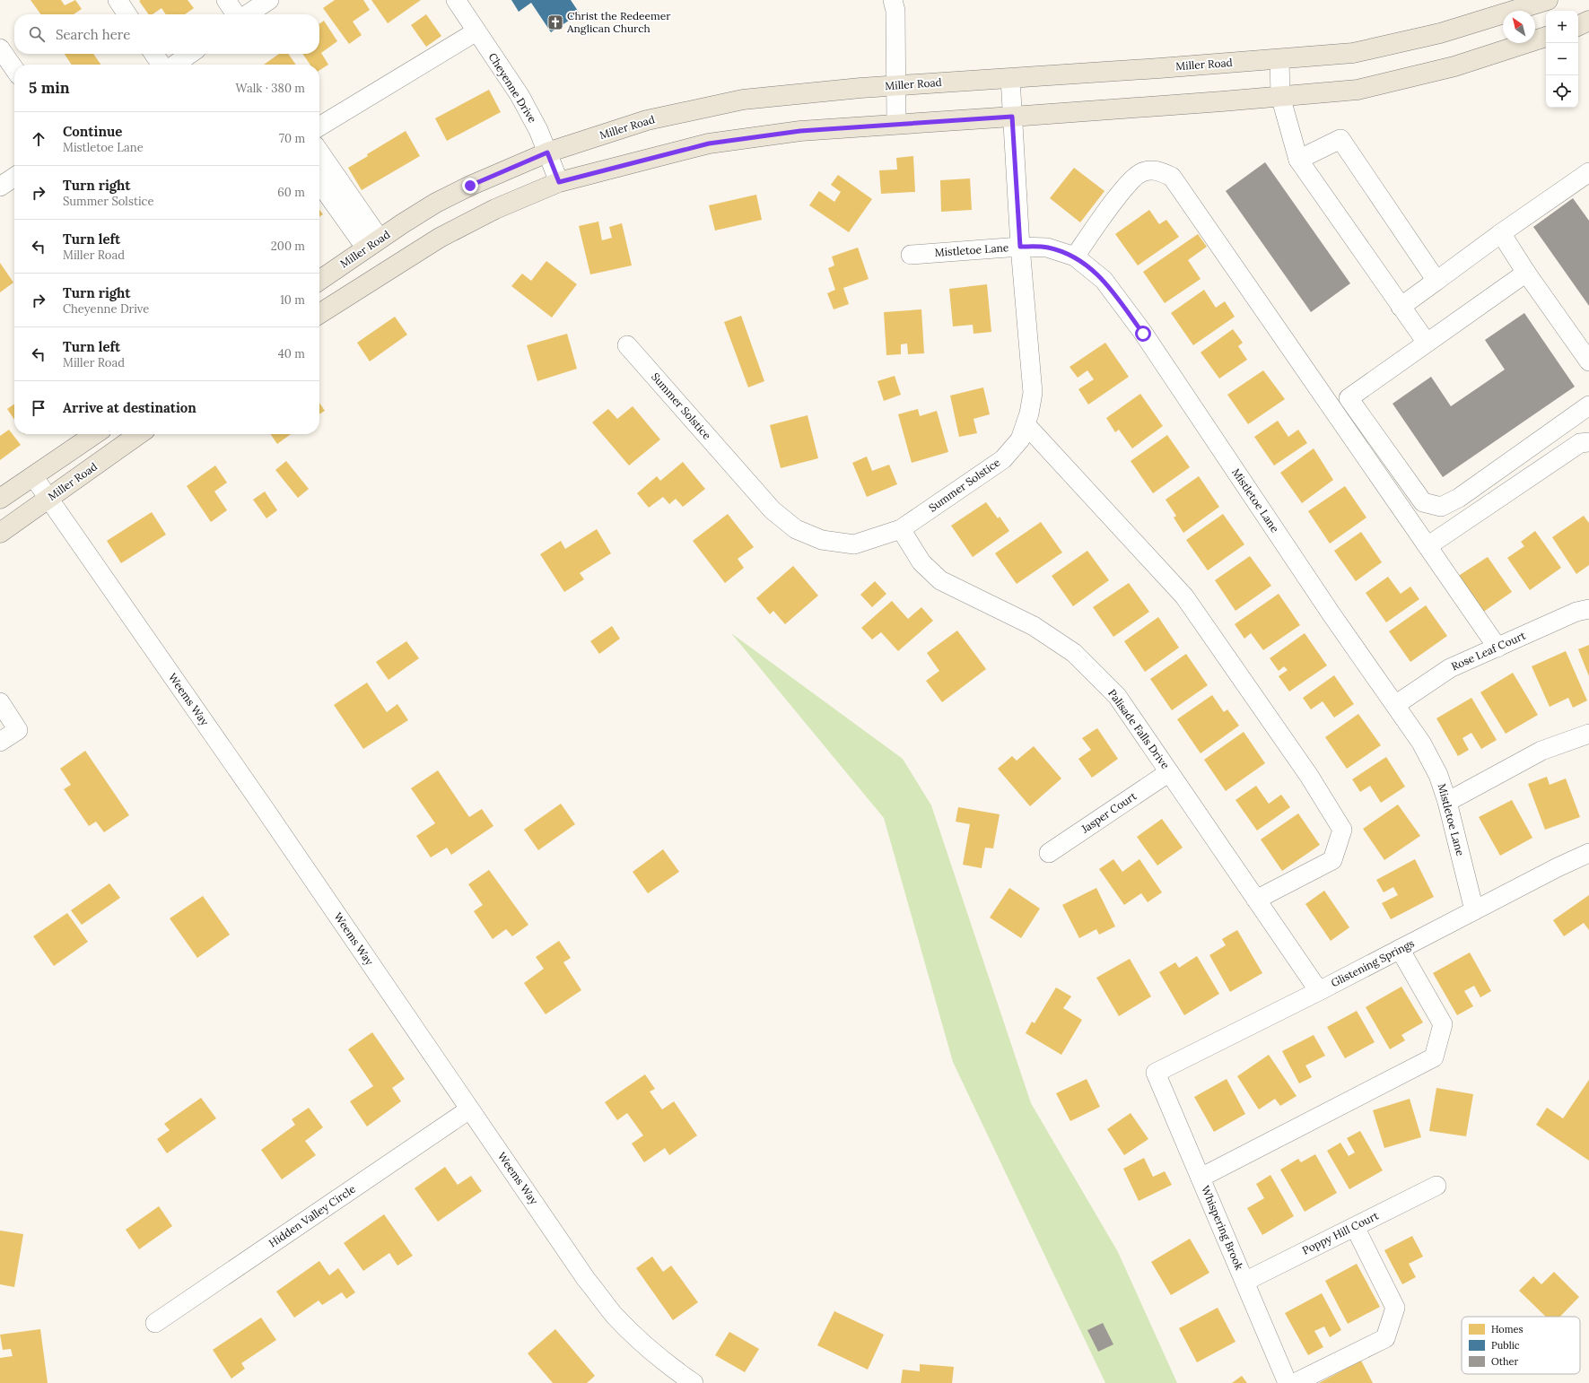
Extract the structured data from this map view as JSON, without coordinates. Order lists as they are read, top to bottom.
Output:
{
  "streets": {
    "main road": ["Miller Road"],
    "street": [
      "Cheyenne Drive",
      "Mistletoe Lane",
      "Summer Solstice",
      "Rose Leaf Court",
      "Weems Way",
      "Palisade Falls Drive",
      "Jasper Court",
      "Glistening Springs",
      "Hidden Valley Circle",
      "Whispering Brook",
      "Poppy Hill Court"
    ]
  },
  "crossings": [
    ["Miller Road", "Cheyenne Drive"],
    ["Miller Road", "Summer Solstice"],
    ["Miller Road", "Weems Way"],
    ["Mistletoe Lane", "Summer Solstice"],
    ["Mistletoe Lane", "Rose Leaf Court"],
    ["Mistletoe Lane", "Glistening Springs"],
    ["Summer Solstice", "Palisade Falls Drive"],
    ["Weems Way", "Hidden Valley Circle"],
    ["Palisade Falls Drive", "Jasper Court"],
    ["Palisade Falls Drive", "Glistening Springs"],
    ["Glistening Springs", "Whispering Brook"],
    ["Whispering Brook", "Poppy Hill Court"]
  ],
  "places": {
    "church": ["Christ the Redeemer Anglican Church"]
  },
  "legend": ["Homes", "Public", "Other"],
  "north": "top left",
  "page": {
    "map_buttons": ["+", "−"],
    "search": "Search here",
    "heading": ["5 min", "Walk · 380 m"],
    "list": [
      ["Continue", "Mistletoe Lane", "70 m"],
      ["Turn right", "Summer Solstice", "60 m"],
      ["Turn left", "Miller Road", "200 m"],
      ["Turn right", "Cheyenne Drive", "10 m"],
      ["Turn left", "Miller Road", "40 m"],
      "Arrive at destination"
    ]
  }
}
